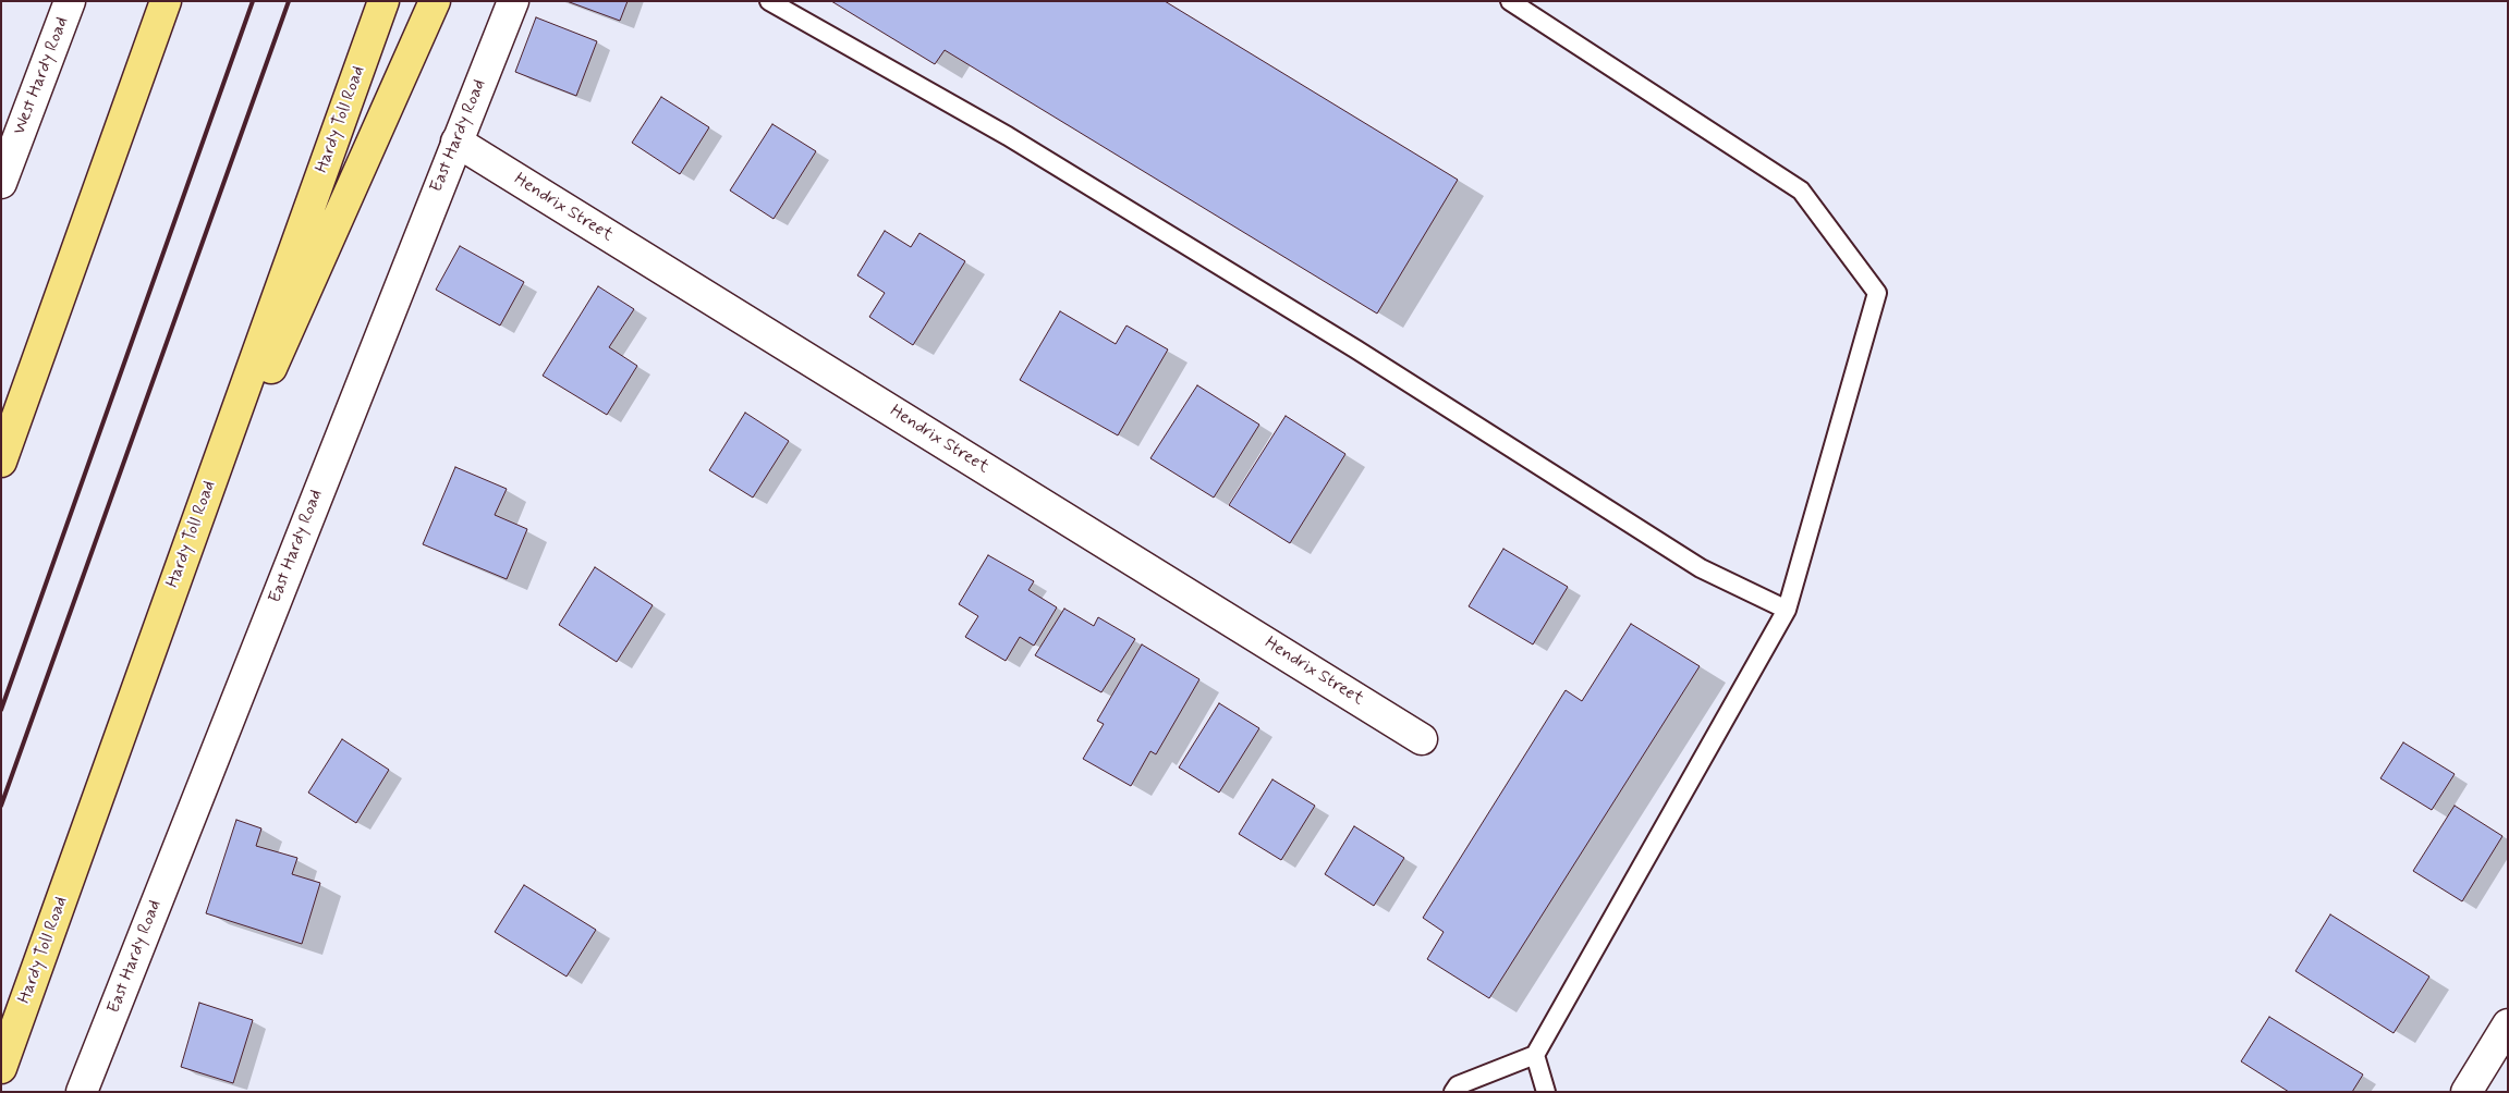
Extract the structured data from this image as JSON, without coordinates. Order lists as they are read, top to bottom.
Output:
{
  "streets": {
    "highway": ["Hardy Toll Road"],
    "main road": ["West Hardy Road", "East Hardy Road", "Hendrix Street"]
  },
  "crossings": [
    ["East Hardy Road", "Hendrix Street"]
  ]
}
